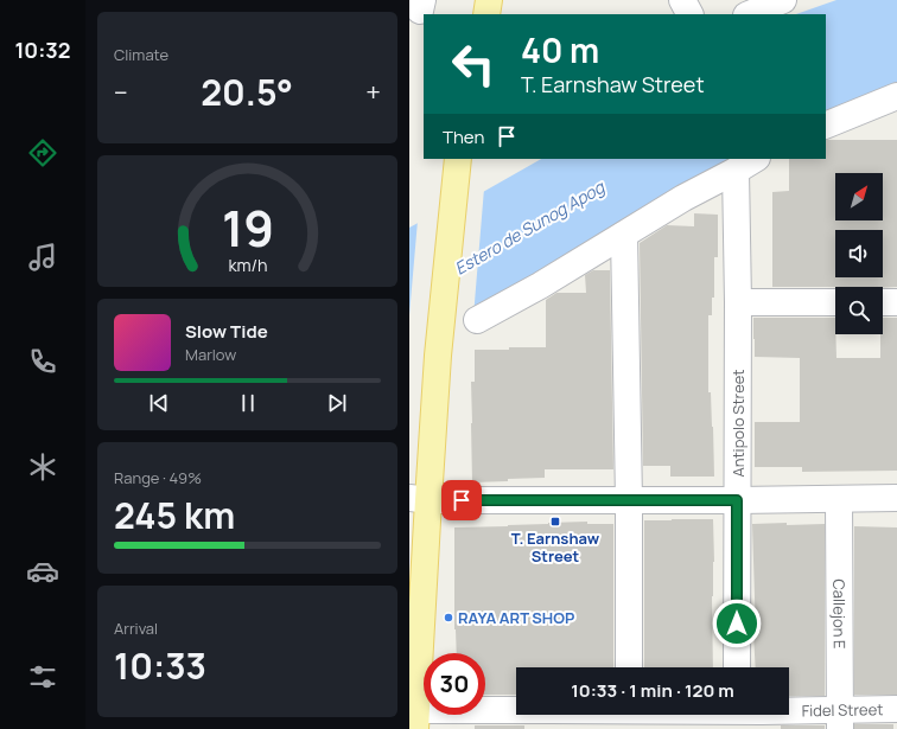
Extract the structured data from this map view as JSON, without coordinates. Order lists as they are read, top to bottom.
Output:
{
  "streets": {
    "street": ["Antipolo Street", "Callejon E", "Fidel Street"]
  },
  "crossings": [
    ["Callejon E", "Fidel Street"]
  ],
  "water": ["Estero de Sunog Apog"],
  "places": {
    "transit": ["T. Earnshaw Street"],
    "other": ["RAYA ART SHOP"]
  },
  "north": "top right",
  "page": {
    "tabs": "10:32",
    "tile": [
      "Climate",
      ["Range · 49%", "245 km"],
      ["Arrival", "10:33"]
    ],
    "turn": ["40 m", "T. Earnshaw Street"],
    "heat": ["−", "20.5°", "+"],
    "then": "Then",
    "song": ["Slow Tide", "Marlow"],
    "limit": "30",
    "trip": "10:33 · 1 min · 120 m",
    "gauge": ["19", "km/h"]
  }
}
